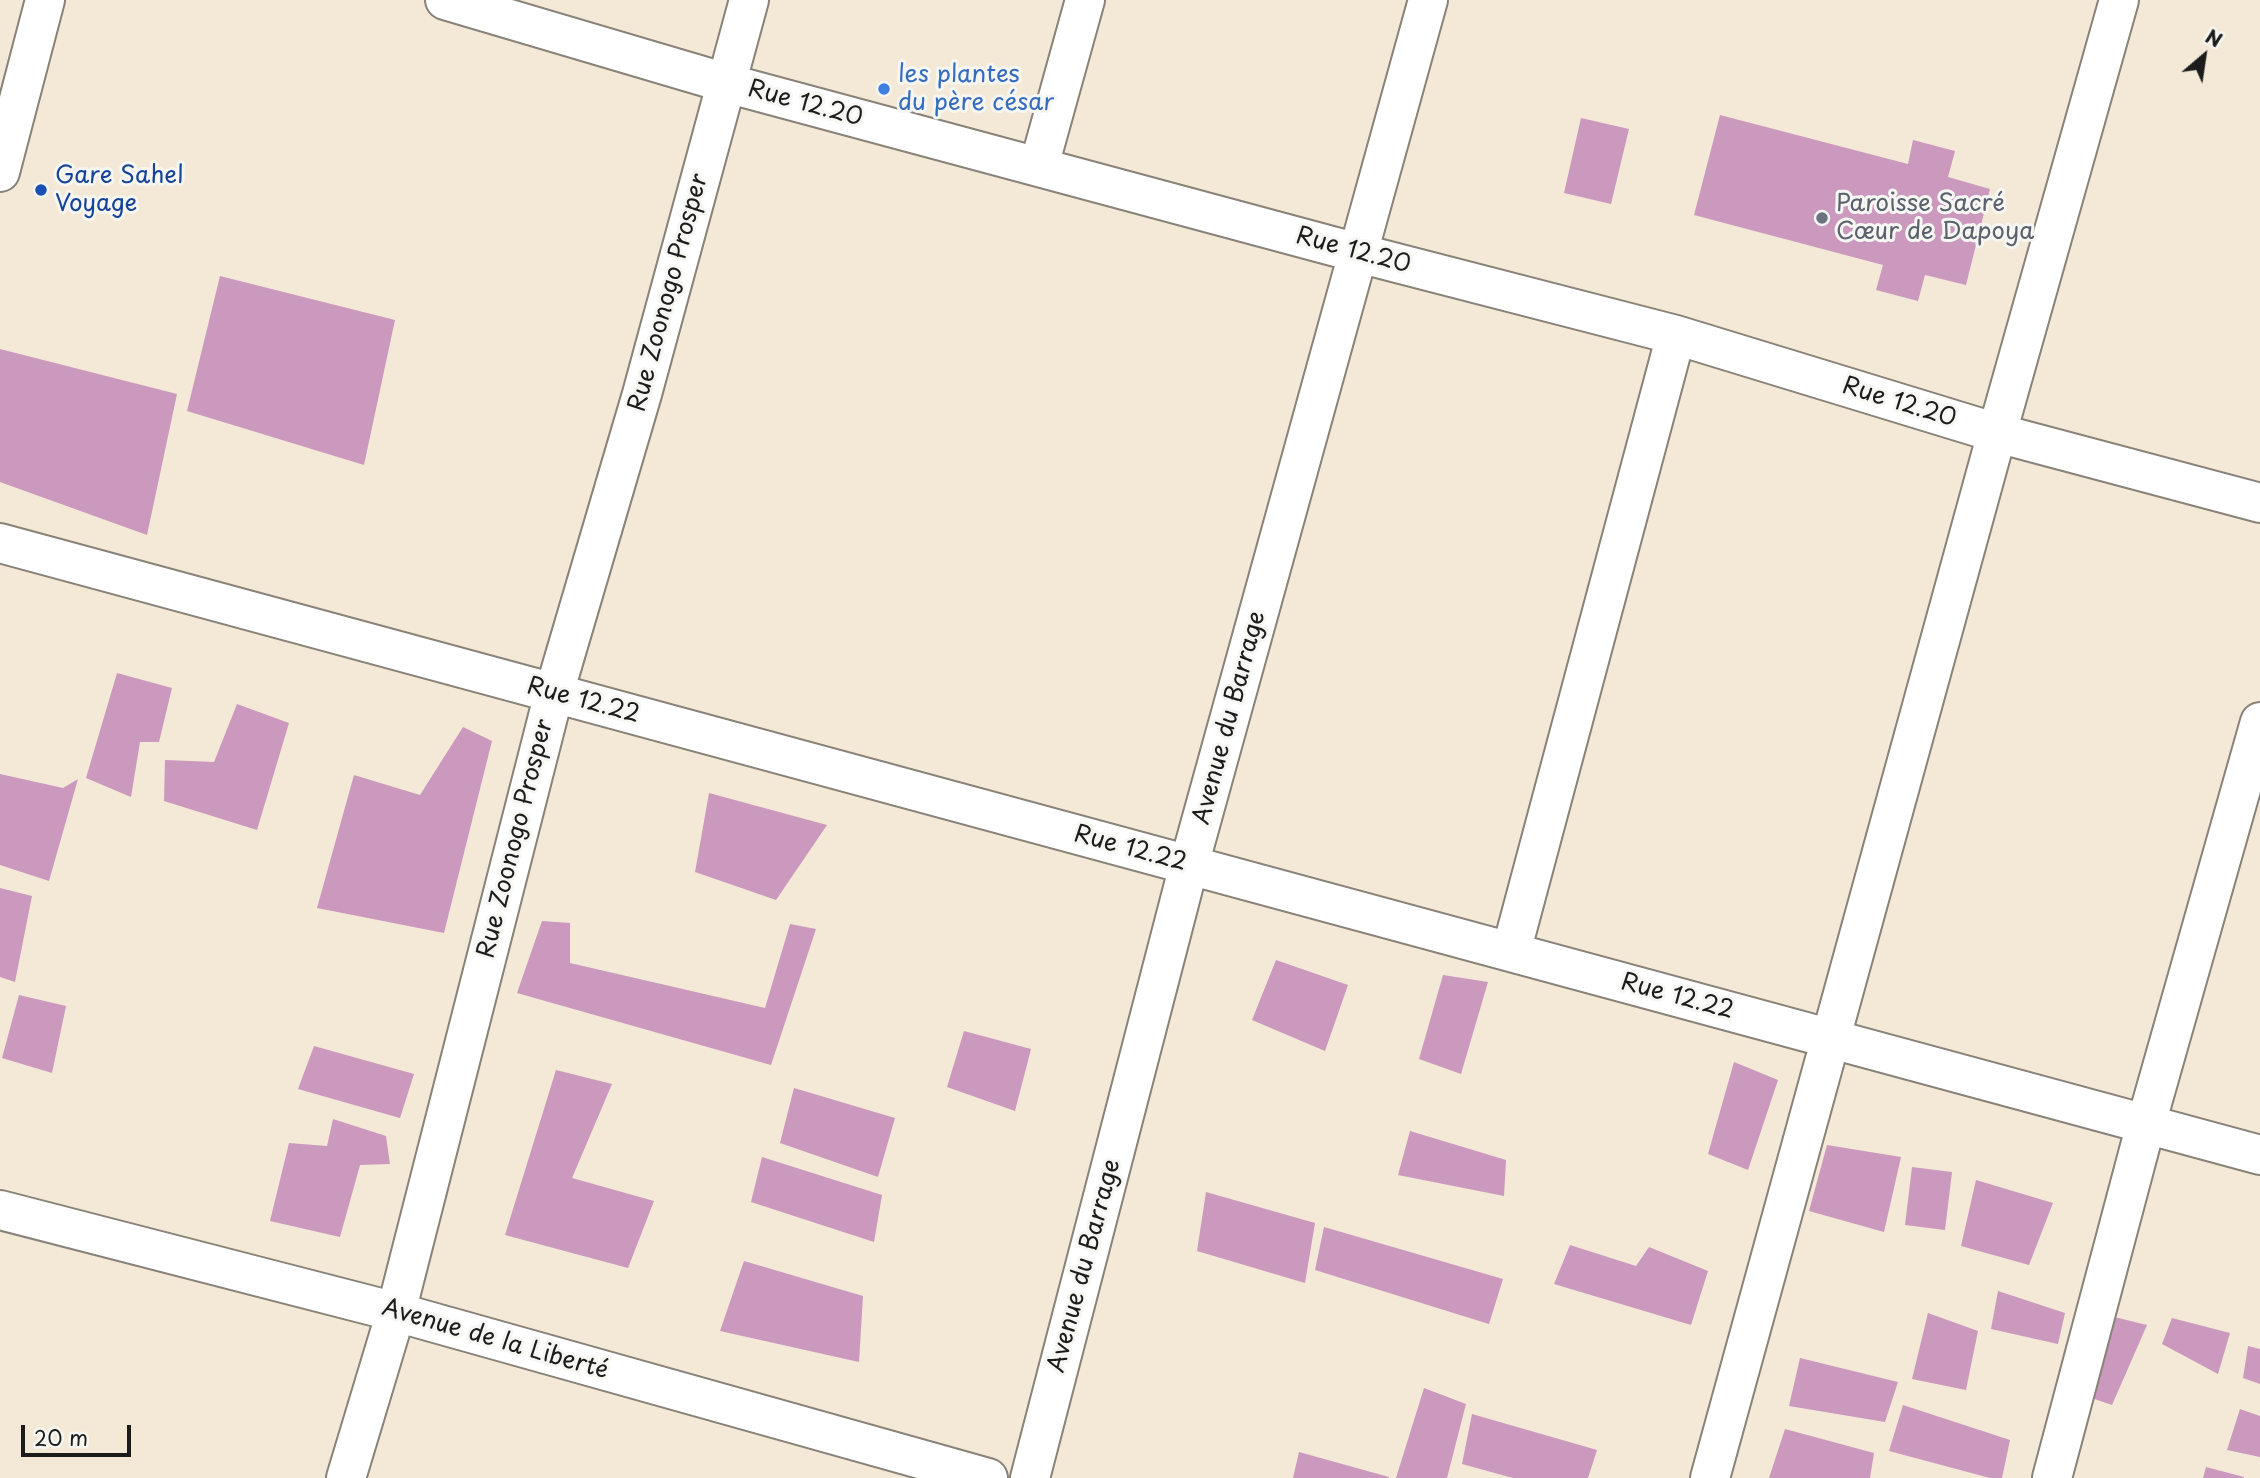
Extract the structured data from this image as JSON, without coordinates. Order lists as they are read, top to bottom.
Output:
{
  "streets": {
    "street": [
      "Rue 12.20",
      "Rue Zoonogo Prosper",
      "Rue 12.22",
      "Avenue du Barrage",
      "Avenue de la Liberté"
    ]
  },
  "crossings": [
    ["Rue 12.20", "Rue Zoonogo Prosper"],
    ["Rue 12.20", "Avenue du Barrage"],
    ["Rue Zoonogo Prosper", "Rue 12.22"],
    ["Rue Zoonogo Prosper", "Avenue de la Liberté"],
    ["Rue 12.22", "Avenue du Barrage"]
  ],
  "places": ["les plantes du père césar", "Gare Sahel Voyage", "Paroisse Sacré Cœur de Dapoya"],
  "scale_bar": "20 m",
  "north": "top right"
}
